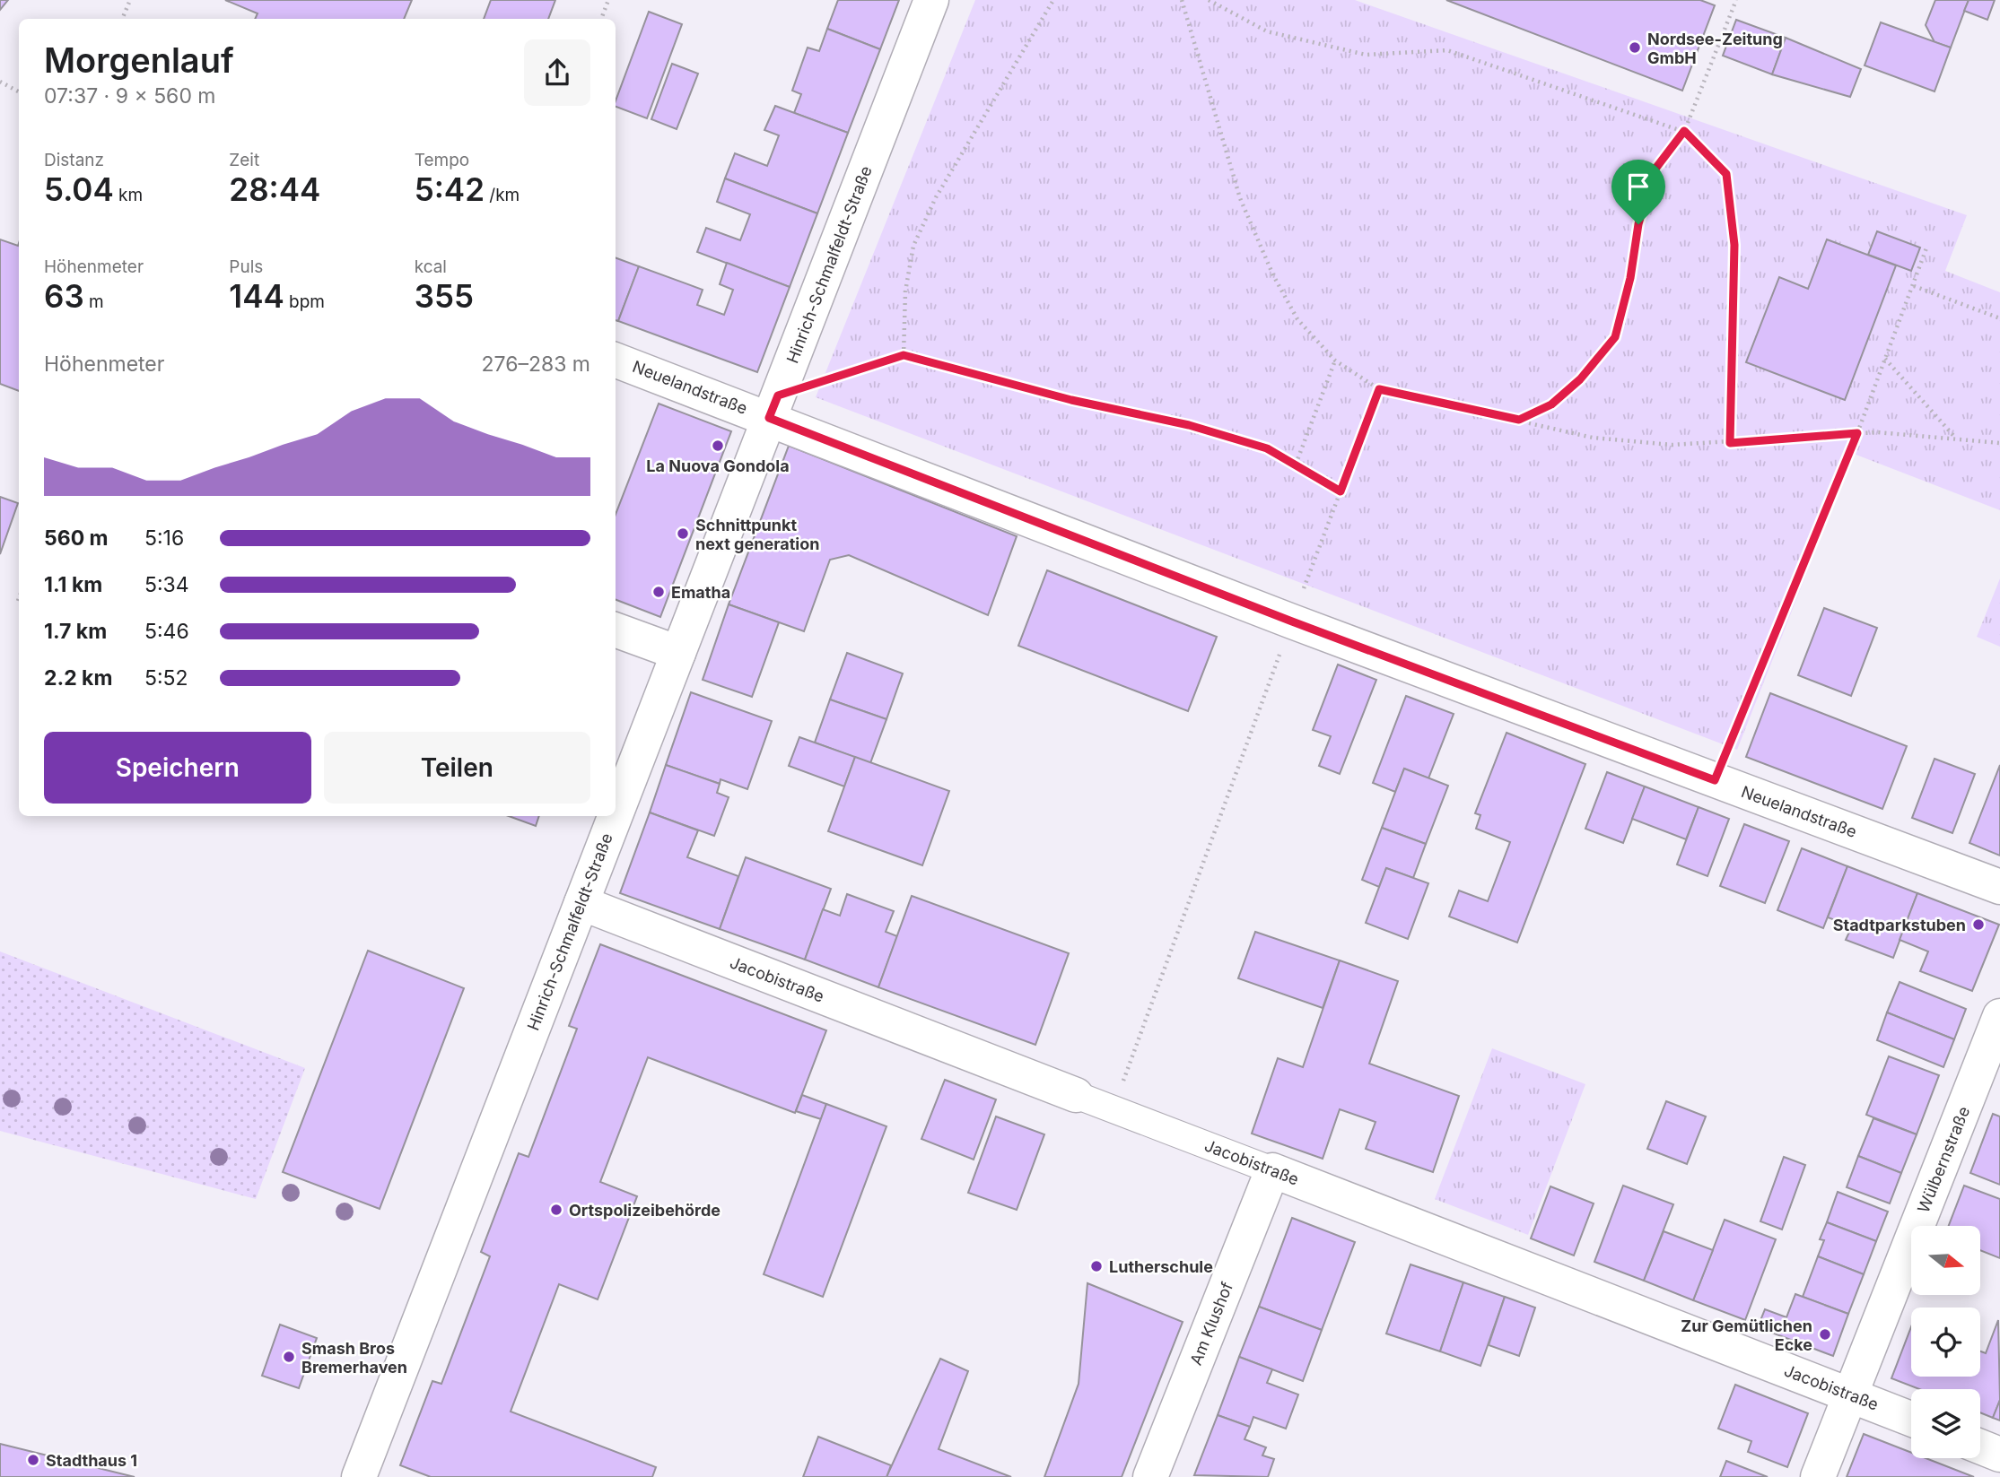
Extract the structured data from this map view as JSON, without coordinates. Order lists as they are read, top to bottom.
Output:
{
  "streets": {
    "street": [
      "Hinrich-Schmalfeldt-Straße",
      "Neuelandstraße",
      "Jacobistraße",
      "Wülbernstraße",
      "Am Klushof"
    ]
  },
  "crossings": [
    ["Hinrich-Schmalfeldt-Straße", "Neuelandstraße"],
    ["Hinrich-Schmalfeldt-Straße", "Jacobistraße"],
    ["Jacobistraße", "Wülbernstraße"],
    ["Jacobistraße", "Am Klushof"]
  ],
  "places": [
    "Nordsee-Zeitung GmbH",
    "La Nuova Gondola",
    "Schnittpunkt next generation",
    "Ematha",
    "Stadtparkstuben",
    "Ortspolizeibehörde",
    "Lutherschule",
    "Zur Gemütlichen Ecke",
    "Smash Bros Bremerhaven",
    "Stadthaus 1"
  ],
  "north": "right",
  "page": {
    "heading": ["Morgenlauf", "07:37 · 9 × 560 m"],
    "stats": [
      ["Distanz", "5.04 km"],
      ["Zeit", "28:44"],
      ["Tempo", "5:42 /km"],
      ["Höhenmeter", "63 m"],
      ["Puls", "144 bpm"],
      ["kcal", "355"]
    ],
    "chart": ["Höhenmeter", "276–283 m"],
    "list": [
      {
        "name": "560 m",
        "note": "5:16"
      },
      {
        "name": "1.1 km",
        "note": "5:34"
      },
      {
        "name": "1.7 km",
        "note": "5:46"
      },
      {
        "name": "2.2 km",
        "note": "5:52"
      }
    ],
    "buttons": ["Speichern", "Teilen"]
  }
}
